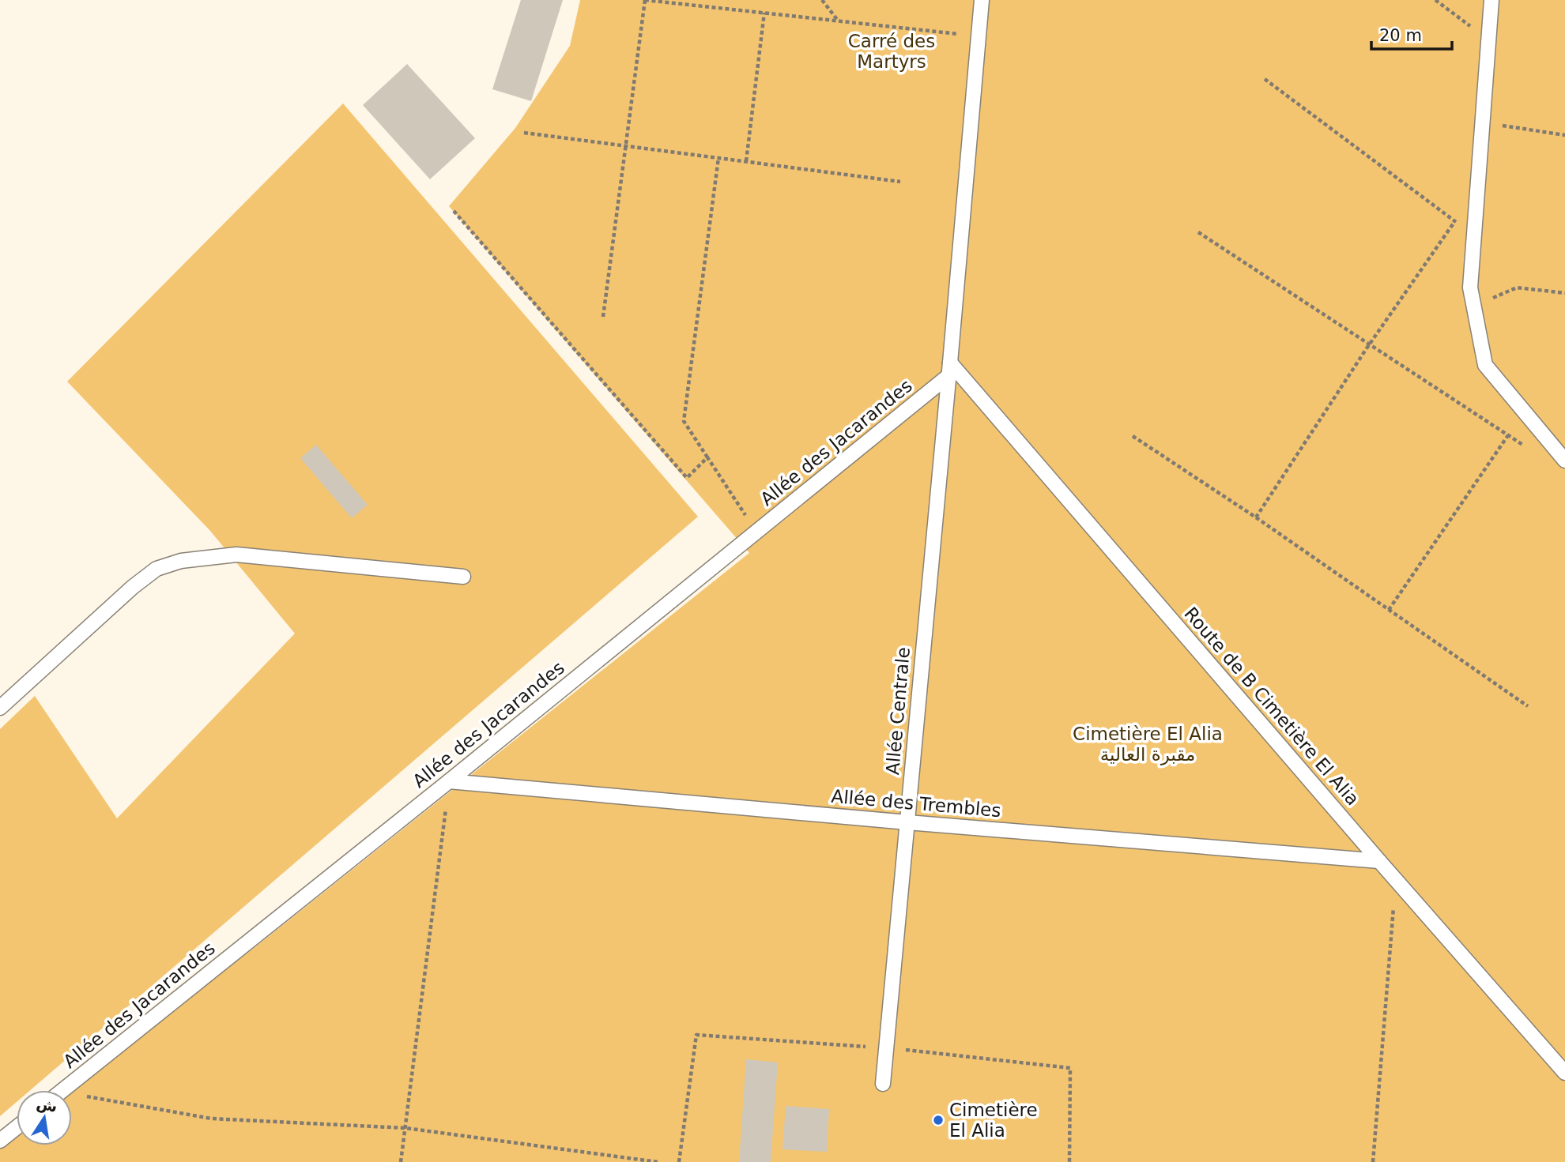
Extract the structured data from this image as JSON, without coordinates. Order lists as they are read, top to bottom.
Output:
{
  "streets": {
    "lane": [
      "Allée des Jacarandes",
      "Route de B Cimetière El Alia",
      "Allée Centrale",
      "Allée des Trembles"
    ]
  },
  "crossings": [
    ["Allée des Jacarandes", "Route de B Cimetière El Alia"],
    ["Allée des Jacarandes", "Allée Centrale"],
    ["Allée des Jacarandes", "Allée des Trembles"],
    ["Route de B Cimetière El Alia", "Allée Centrale"],
    ["Route de B Cimetière El Alia", "Allée des Trembles"],
    ["Allée Centrale", "Allée des Trembles"]
  ],
  "parks": ["Carré des Martyrs", "Cimetière El Alia مقبرة العالية"],
  "places": ["Cimetière El Alia"],
  "scale_bar": "20 m",
  "north": "top"
}
